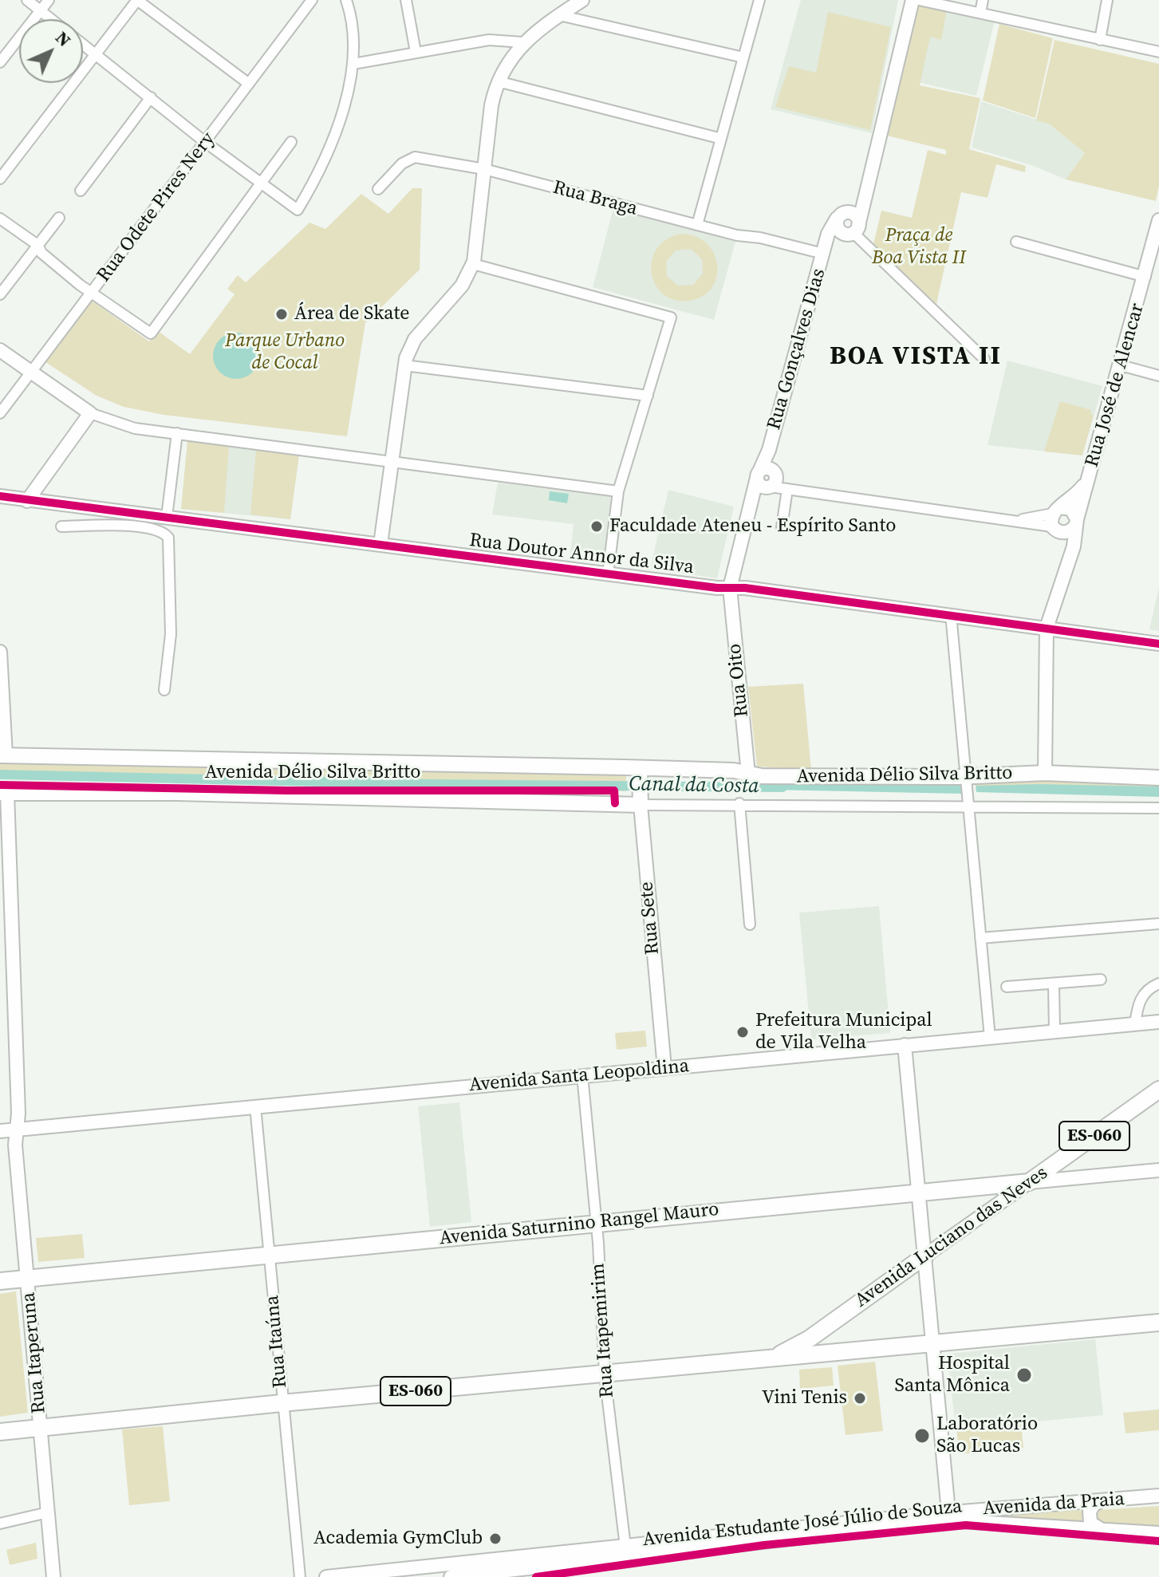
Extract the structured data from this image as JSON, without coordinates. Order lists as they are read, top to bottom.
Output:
{
  "streets": {
    "main road": [
      "Avenida Délio Silva Britto",
      "ES-060",
      "Avenida Saturnino Rangel Mauro",
      "Avenida Luciano das Neves"
    ],
    "street": [
      "Rua Braga",
      "Rua Odete Pires Nery",
      "Rua Gonçalves Dias",
      "Rua José de Alencar",
      "Rua Doutor Annor da Silva",
      "Rua Oito",
      "Rua Sete",
      "Avenida Santa Leopoldina",
      "Rua Itapemirim",
      "Rua Itaúna",
      "Rua Itaperuna",
      "Avenida da Praia",
      "Avenida Estudante José Júlio de Souza"
    ]
  },
  "crossings": [
    ["Rua Braga", "Rua Gonçalves Dias"],
    ["Rua Gonçalves Dias", "Rua Doutor Annor da Silva"],
    ["Rua Gonçalves Dias", "Rua Oito"],
    ["Rua José de Alencar", "Rua Doutor Annor da Silva"],
    ["Rua José de Alencar", "Avenida Délio Silva Britto"],
    ["Rua Doutor Annor da Silva", "Rua Oito"],
    ["Rua Oito", "Avenida Délio Silva Britto"],
    ["Avenida Délio Silva Britto", "Rua Sete"],
    ["Avenida Délio Silva Britto", "Rua Itaperuna"],
    ["Rua Sete", "Avenida Santa Leopoldina"],
    ["Avenida Santa Leopoldina", "Rua Itapemirim"],
    ["Avenida Santa Leopoldina", "Rua Itaúna"],
    ["Avenida Santa Leopoldina", "Rua Itaperuna"],
    ["ES-060", "Avenida Luciano das Neves"],
    ["ES-060", "Rua Itapemirim"],
    ["ES-060", "Rua Itaúna"],
    ["ES-060", "Rua Itaperuna"],
    ["Avenida Saturnino Rangel Mauro", "Avenida Luciano das Neves"],
    ["Avenida Saturnino Rangel Mauro", "Rua Itapemirim"],
    ["Avenida Saturnino Rangel Mauro", "Rua Itaúna"],
    ["Avenida Saturnino Rangel Mauro", "Rua Itaperuna"],
    ["Rua Itapemirim", "Avenida Estudante José Júlio de Souza"],
    ["Avenida da Praia", "Avenida Estudante José Júlio de Souza"]
  ],
  "districts": ["BOA VISTA II"],
  "water": ["Canal da Costa"],
  "parks": ["Praça de Boa Vista II", "Parque Urbano de Cocal"],
  "places": [
    "Área de Skate",
    "Faculdade Ateneu - Espírito Santo",
    "Prefeitura Municipal de Vila Velha",
    "Hospital Santa Mônica",
    "Vini Tenis",
    "Laboratório São Lucas",
    "Academia GymClub"
  ],
  "north": "top right"
}
